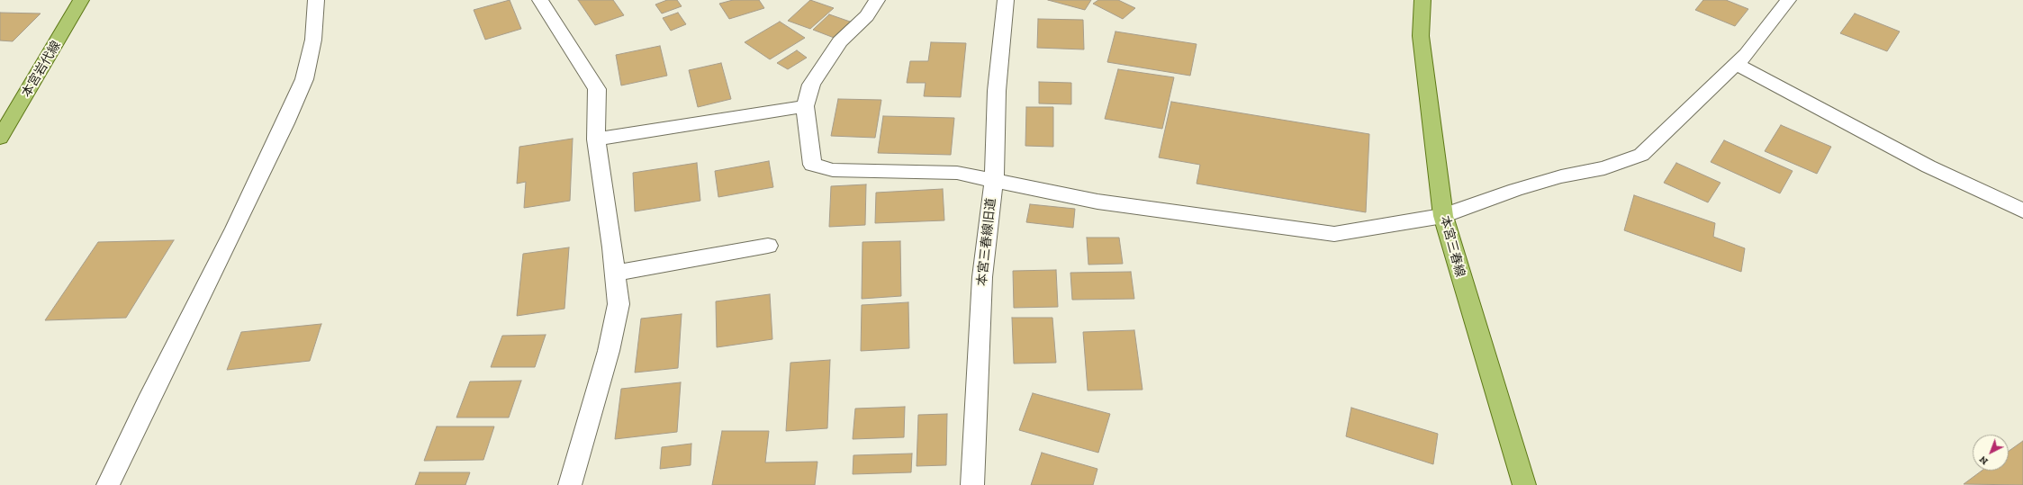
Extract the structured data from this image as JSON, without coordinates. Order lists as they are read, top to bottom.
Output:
{
  "streets": {
    "main road": ["本宮岩代線", "本宮三春線"],
    "street": ["本宮三春線旧道"]
  },
  "north": "bottom left"
}
